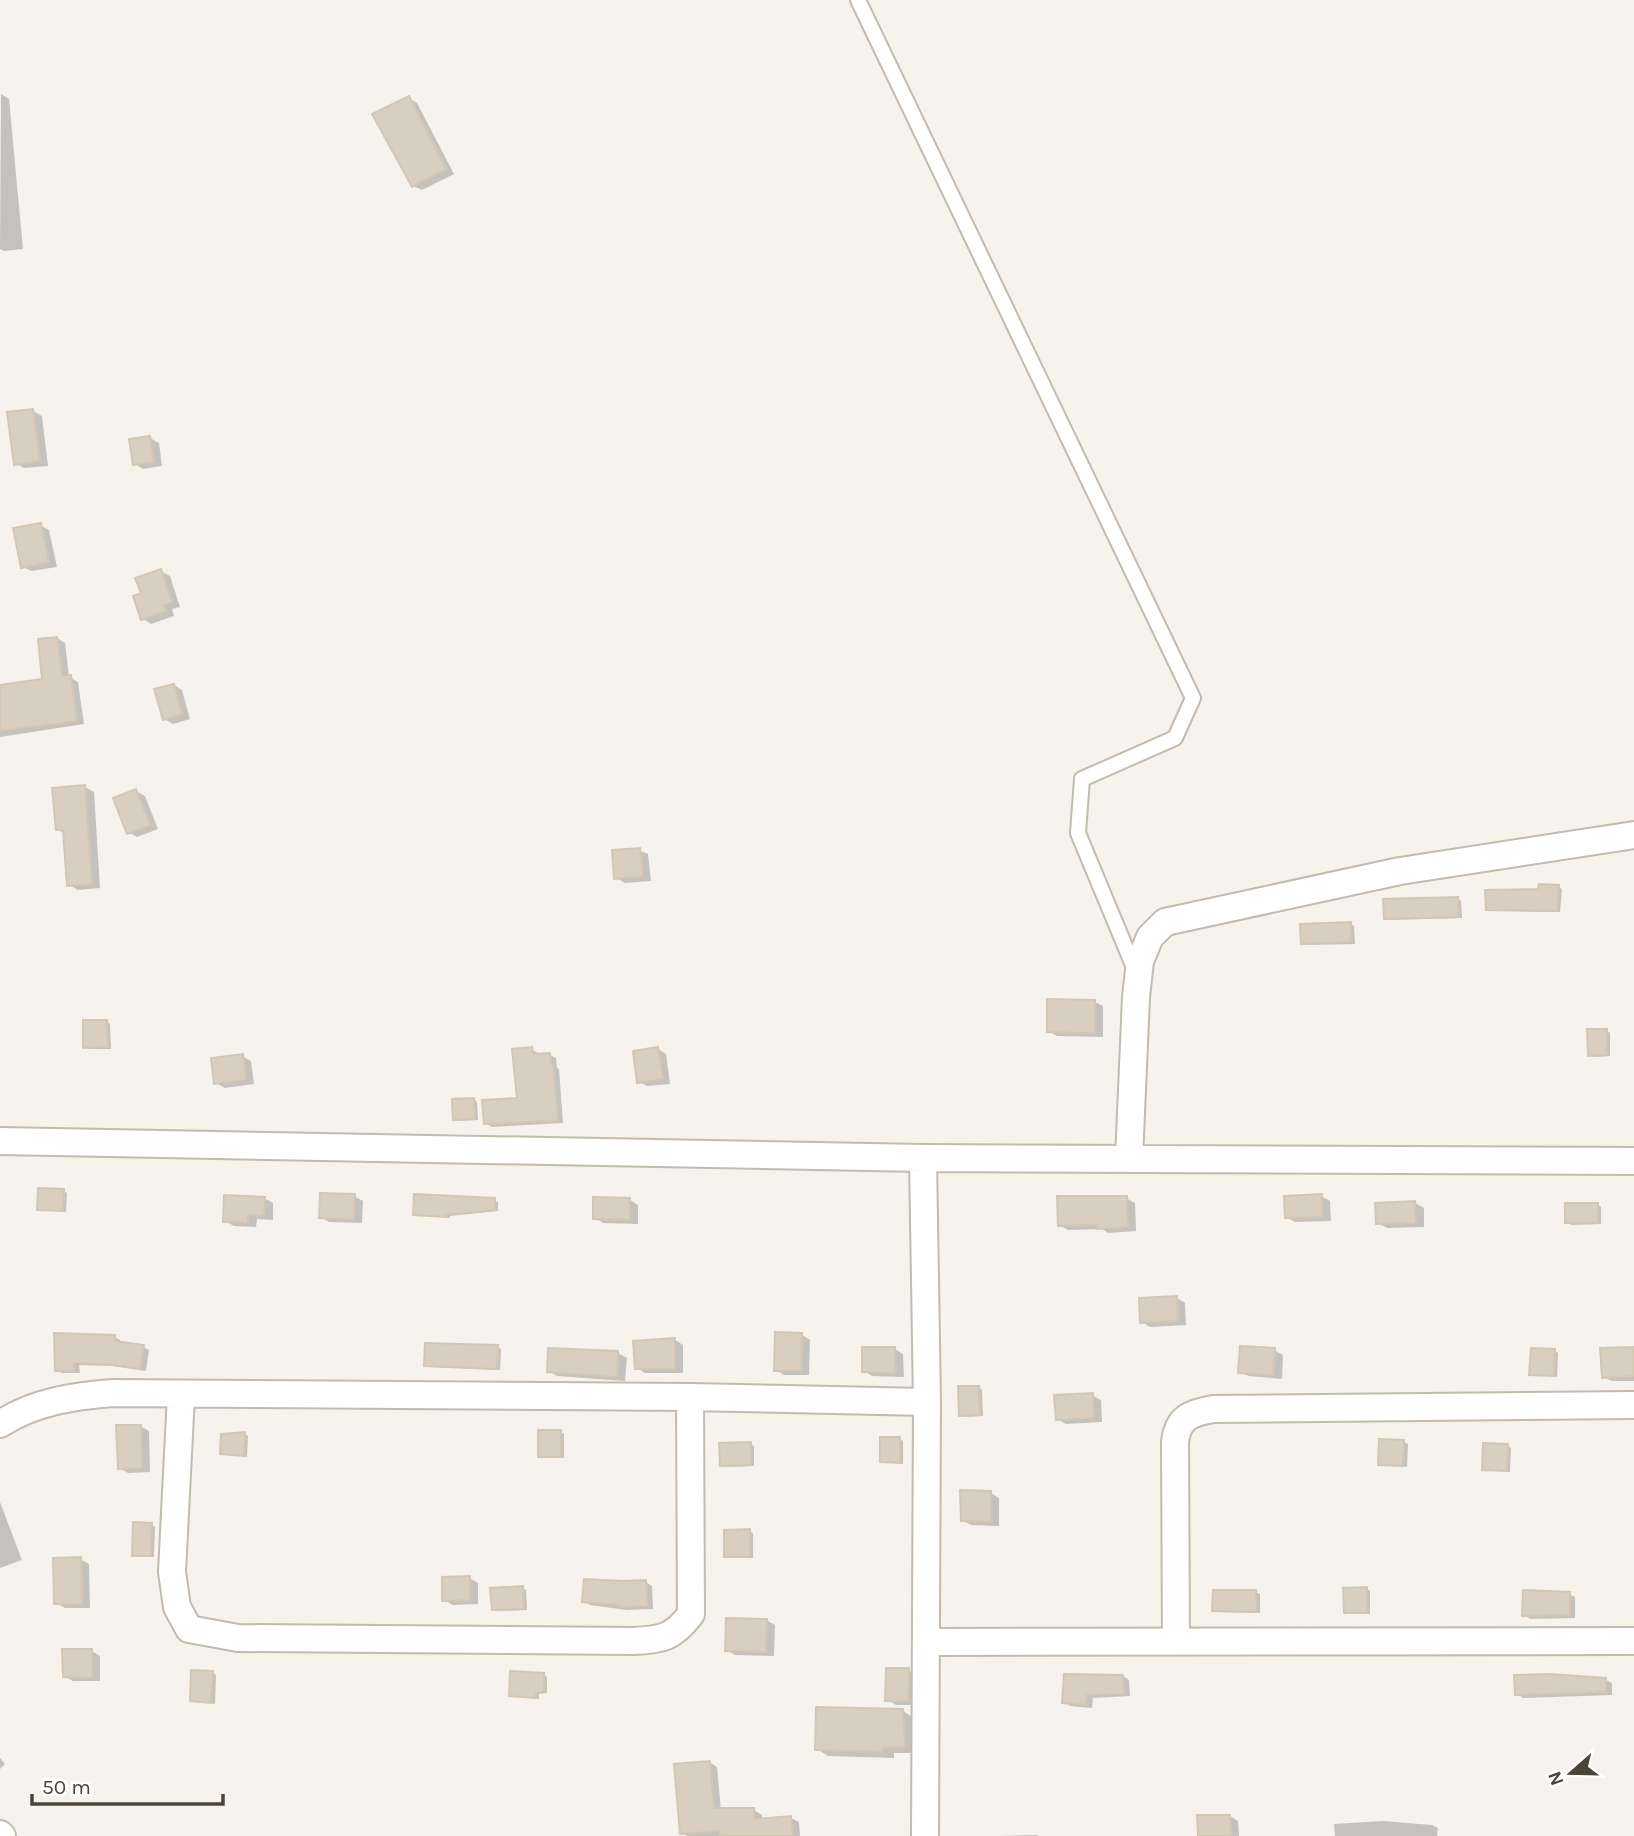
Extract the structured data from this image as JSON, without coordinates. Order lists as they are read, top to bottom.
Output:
{
  "scale_bar": "50 m",
  "north": "left"
}
